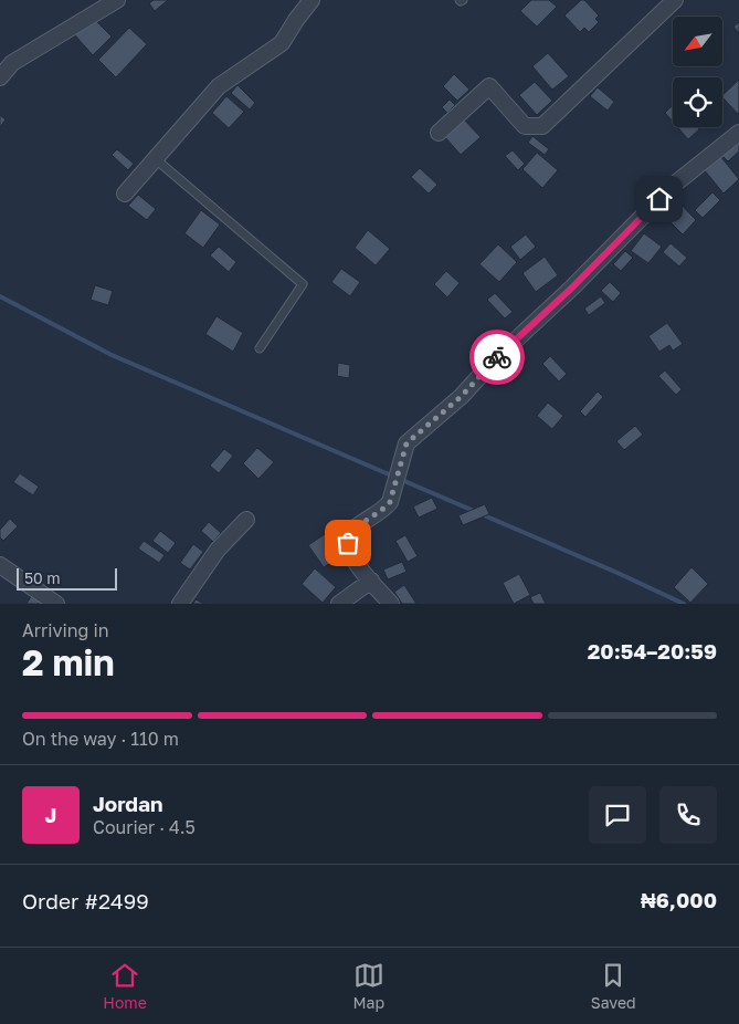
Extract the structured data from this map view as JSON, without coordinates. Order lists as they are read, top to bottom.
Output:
{
  "scale_bar": "50 m",
  "north": "bottom left",
  "page": {
    "scale": "50 m",
    "heading": ["2 min", "Arriving in", "20:54–20:59"],
    "panel": [
      "Jordan",
      "Courier · 4.5",
      "Order #2499",
      "₦6,000"
    ],
    "bar": "On the way · 110 m",
    "round": "J",
    "tabs": ["Home", "Map", "Saved"]
  }
}
